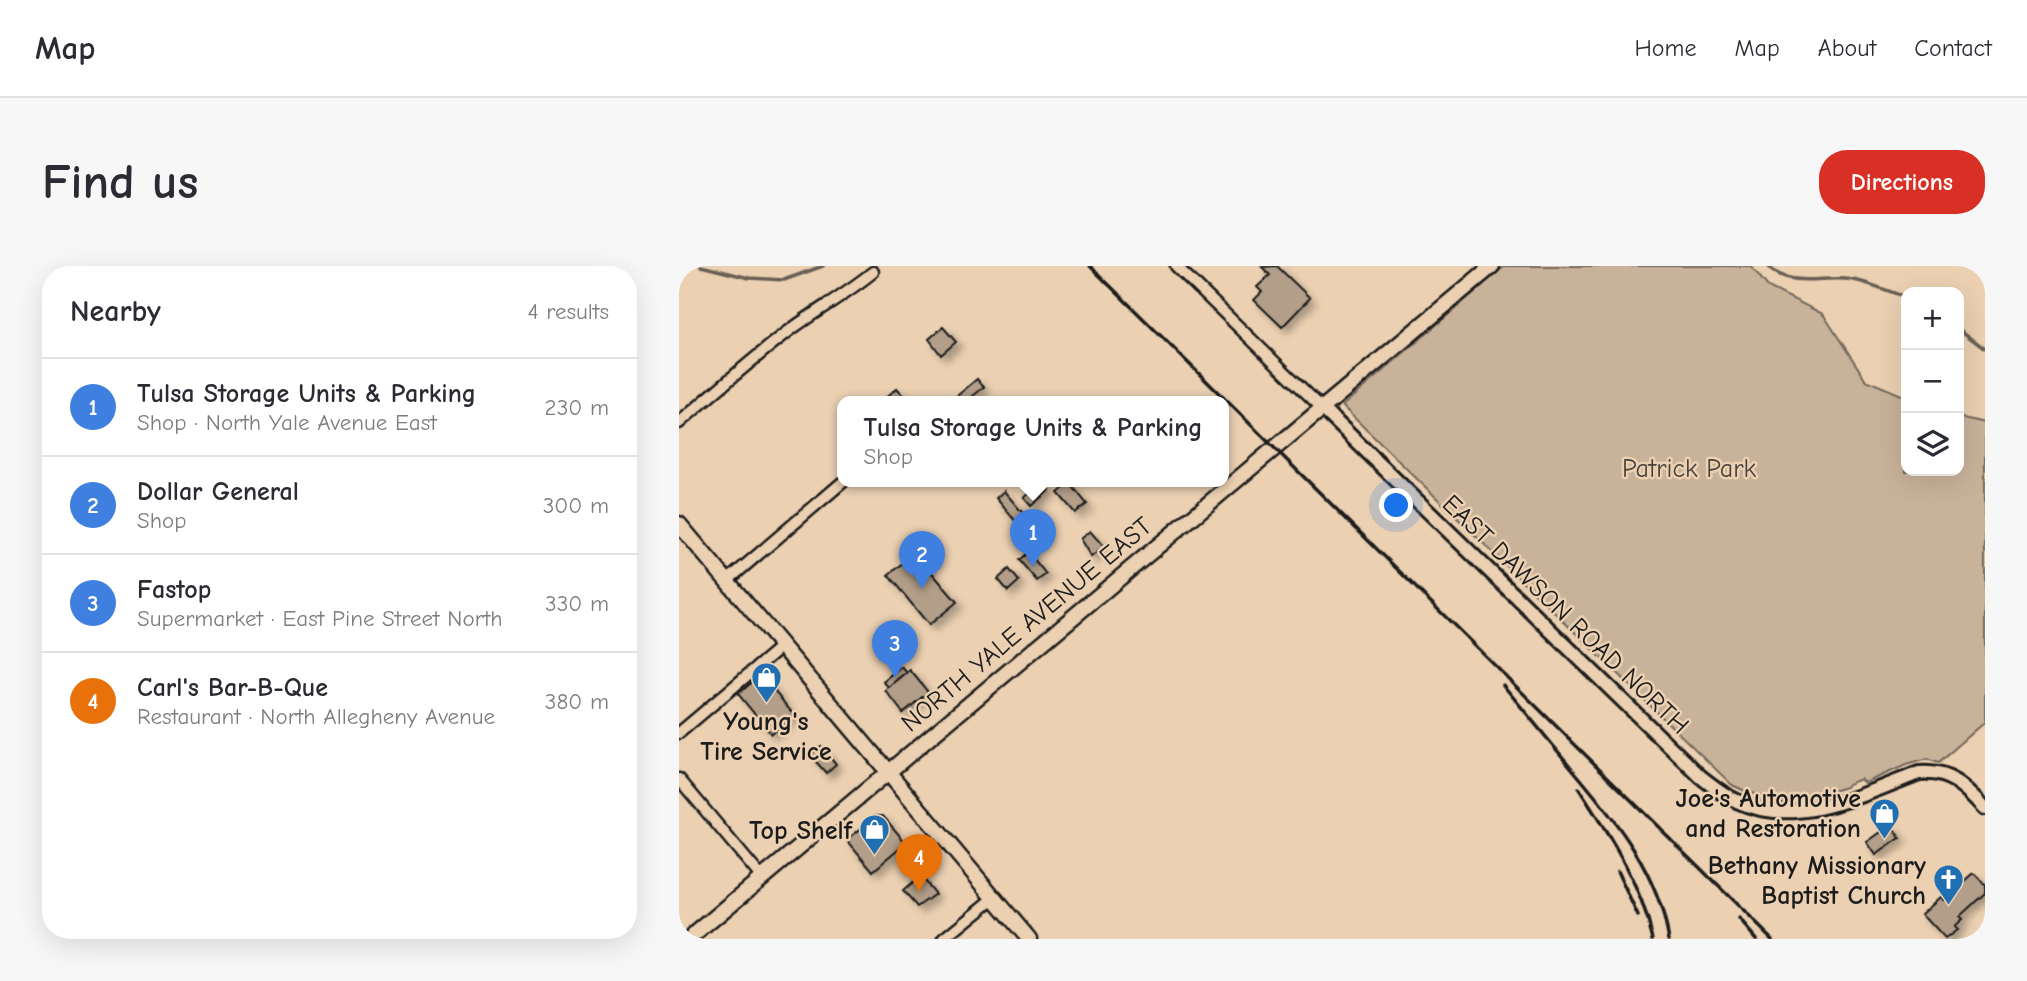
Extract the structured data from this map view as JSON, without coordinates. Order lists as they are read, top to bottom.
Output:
{
  "streets": {
    "main road": ["NORTH YALE AVENUE EAST"],
    "street": ["EAST DAWSON ROAD NORTH"]
  },
  "crossings": [
    ["EAST DAWSON ROAD NORTH", "NORTH YALE AVENUE EAST"]
  ],
  "parks": ["Patrick Park"],
  "places": {
    "shop": ["Young's Tire Service", "Joe's Automotive and Restoration", "Top Shelf"],
    "church": ["Bethany Missionary Baptist Church"]
  },
  "page": {
    "header": "Map",
    "nav": [
      "Home",
      "Map",
      "About",
      "Contact"
    ],
    "buttons": "Directions",
    "title": "Find us",
    "heading": ["Nearby", "4 results"],
    "map_buttons": ["+", "−"],
    "list": [
      {
        "mark": "1",
        "name": "Tulsa Storage Units & Parking",
        "note": "Shop · North Yale Avenue East",
        "value": "230 m"
      },
      {
        "mark": "2",
        "name": "Dollar General",
        "note": "Shop",
        "value": "300 m"
      },
      {
        "mark": "3",
        "name": "Fastop",
        "note": "Supermarket · East Pine Street North",
        "value": "330 m"
      },
      {
        "mark": "4",
        "name": "Carl's Bar-B-Que",
        "note": "Restaurant · North Allegheny Avenue",
        "value": "380 m"
      }
    ],
    "popup": ["Tulsa Storage Units & Parking", "Shop"],
    "pins": [
      "1",
      "2",
      "3",
      "4"
    ]
  }
}
